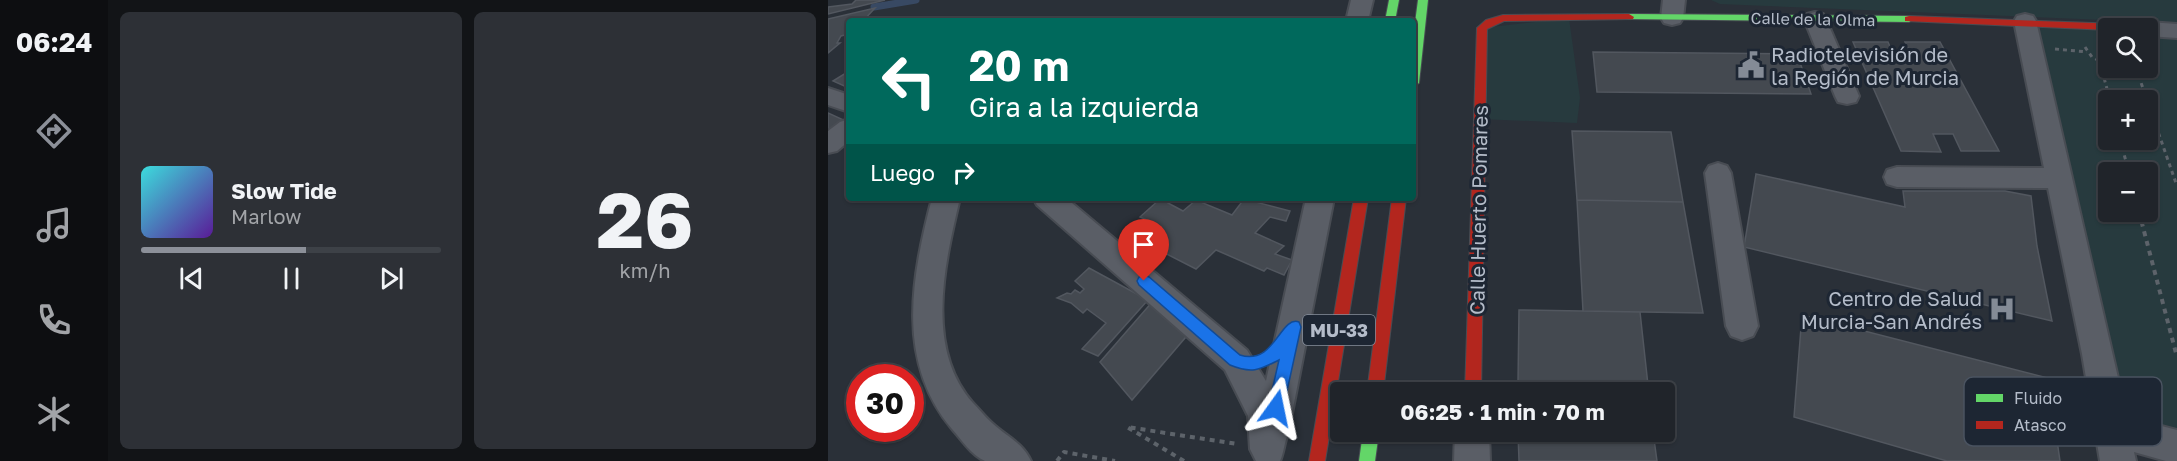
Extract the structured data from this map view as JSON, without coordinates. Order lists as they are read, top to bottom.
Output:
{
  "streets": {
    "main road": ["Calle de la Olma", "Calle Huerto Pomares", "MU-33"]
  },
  "crossings": [
    ["Calle de la Olma", "Calle Huerto Pomares"]
  ],
  "places": {
    "public building": ["Radiotelevisión de la Región de Murcia"],
    "hospital": ["Centro de Salud Murcia-San Andrés"]
  },
  "legend": ["Fluido", "Atasco"],
  "page": {
    "tabs": "06:24",
    "tile": ["26", "km/h"],
    "map_buttons": ["+", "−"],
    "turn": ["20 m", "Gira a la izquierda"],
    "then": "Luego",
    "song": ["Slow Tide", "Marlow"],
    "limit": "30",
    "trip": "06:25 · 1 min · 70 m"
  }
}
